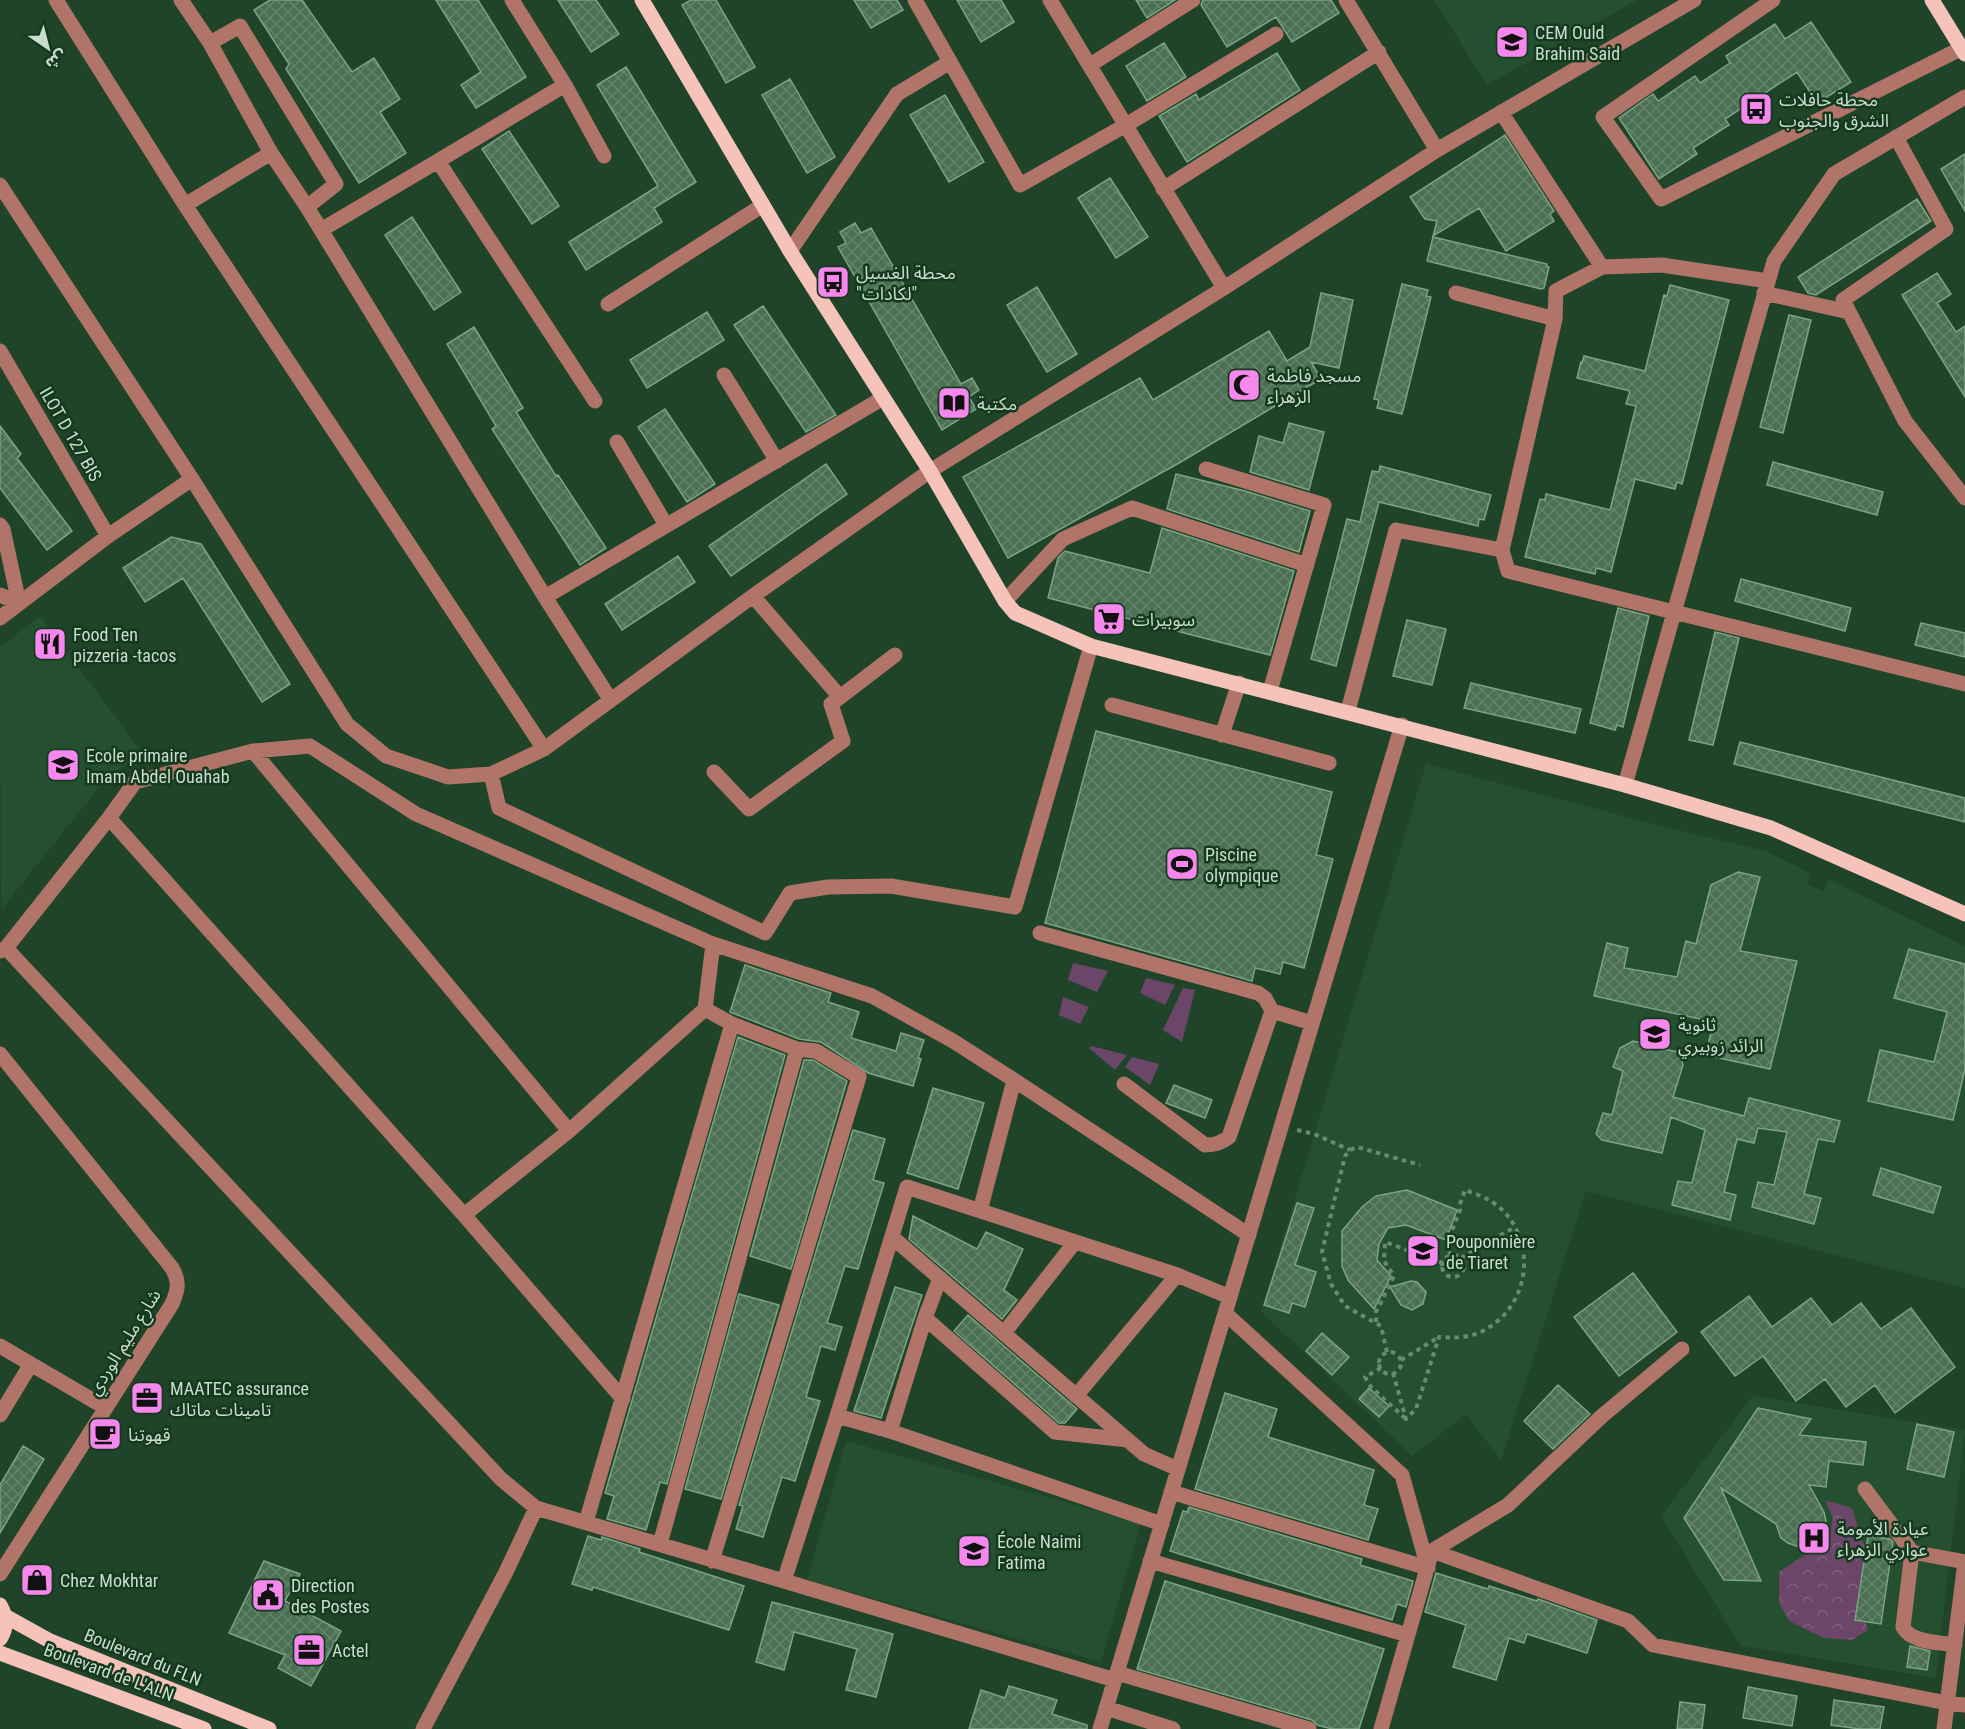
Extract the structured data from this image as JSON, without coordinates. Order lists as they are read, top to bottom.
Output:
{
  "streets": {
    "main road": ["Boulevard du FLN", "Boulevard de L'ALN"],
    "street": ["ILOT D 127 BIS", "شارع مليم الوردي"]
  },
  "places": {
    "school or university": [
      "CEM Ould Brahim Said",
      "Ecole primaire Imam Abdel Ouahab",
      "ثانوية الرائد زوبيري",
      "Pouponnière de Tiaret",
      "École Naimi Fatima"
    ],
    "bus stop": ["محطة حافلات الشرق والجنوب", "محطة الغسيل \"لكادات\""],
    "mosque": ["مسجد فاطمة الزهراء"],
    "library": ["مكتبة"],
    "supermarket": ["سوبيرات"],
    "restaurant": ["Food Ten pizzeria -tacos"],
    "sports": ["Piscine olympique"],
    "office": ["MAATEC assurance تامينات ماتاك", "Actel"],
    "cafe": ["قهوتنا"],
    "hospital": ["عيادة الأمومة عواري الزهراء"],
    "shop": ["Chez Mokhtar"],
    "public building": ["Direction des Postes"]
  },
  "north": "bottom right"
}
